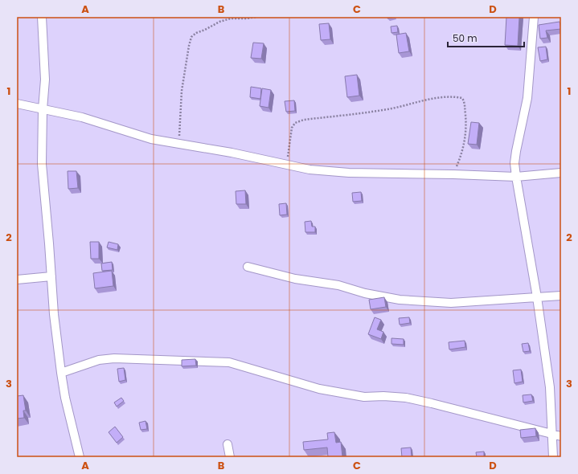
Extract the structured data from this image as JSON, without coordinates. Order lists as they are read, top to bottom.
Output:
{
  "scale_bar": "50 m",
  "grid": {
    "columns": [
      "A",
      "B",
      "C",
      "D"
    ],
    "rows": ["1", "2", "3"]
  }
}
